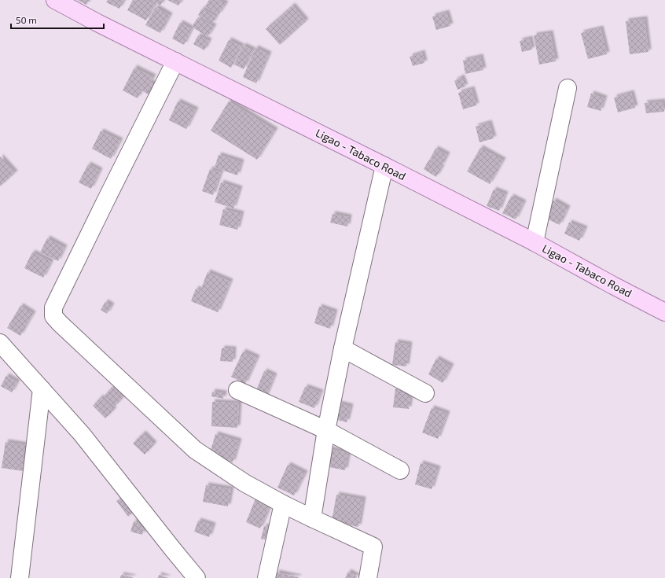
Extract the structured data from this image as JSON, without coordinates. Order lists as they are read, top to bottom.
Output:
{
  "streets": {
    "main road": ["Ligao - Tabaco Road"]
  },
  "scale_bar": "50 m"
}
